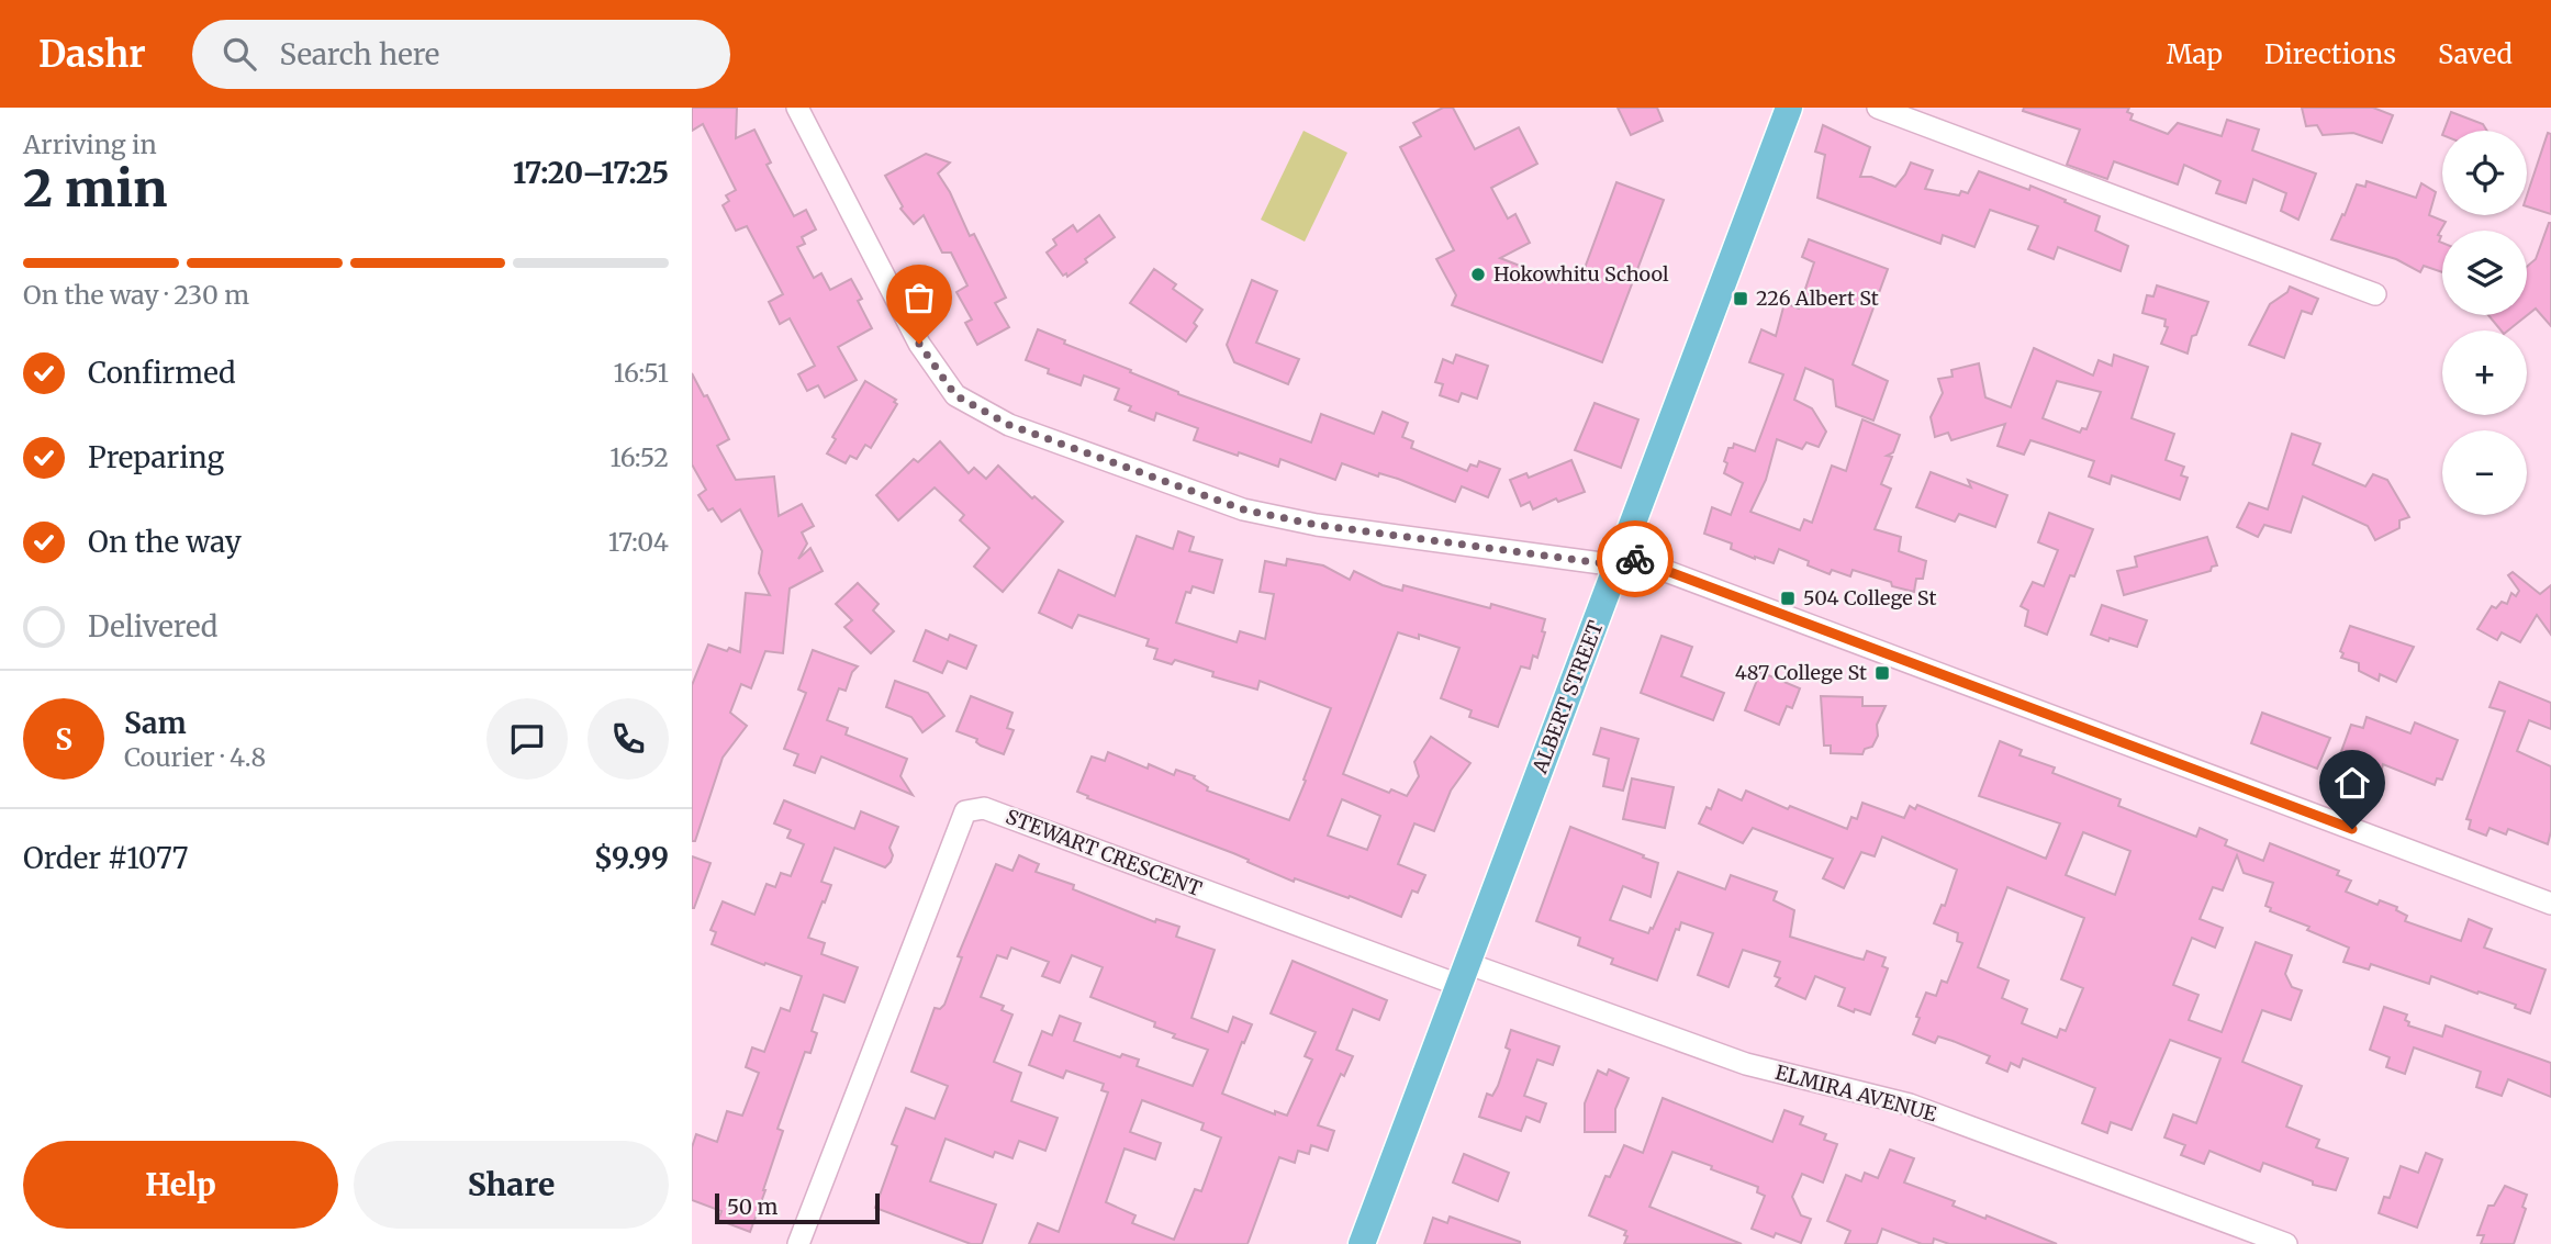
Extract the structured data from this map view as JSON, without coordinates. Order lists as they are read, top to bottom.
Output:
{
  "streets": {
    "main road": ["ALBERT STREET"],
    "street": ["STEWART CRESCENT", "ELMIRA AVENUE"]
  },
  "crossings": [
    ["ALBERT STREET", "STEWART CRESCENT"],
    ["ALBERT STREET", "ELMIRA AVENUE"],
    ["STEWART CRESCENT", "ELMIRA AVENUE"]
  ],
  "places": {
    "other": ["Hokowhitu School"],
    "transit": ["226 Albert St", "504 College St", "487 College St"]
  },
  "scale_bar": "50 m",
  "page": {
    "header": "Dashr",
    "search": "Search here",
    "nav": ["Map", "Directions", "Saved"],
    "heading": ["2 min", "Arriving in", "17:20–17:25"],
    "panel": [
      "Sam",
      "Courier · 4.8",
      "Order #1077",
      "$9.99"
    ],
    "map_buttons": ["+", "−"],
    "bar": "On the way · 230 m",
    "list": [
      ["Confirmed", "16:51"],
      ["Preparing", "16:52"],
      ["On the way", "17:04"],
      "Delivered"
    ],
    "round": "S",
    "buttons": ["Help", "Share"],
    "scale": "50 m"
  }
}
